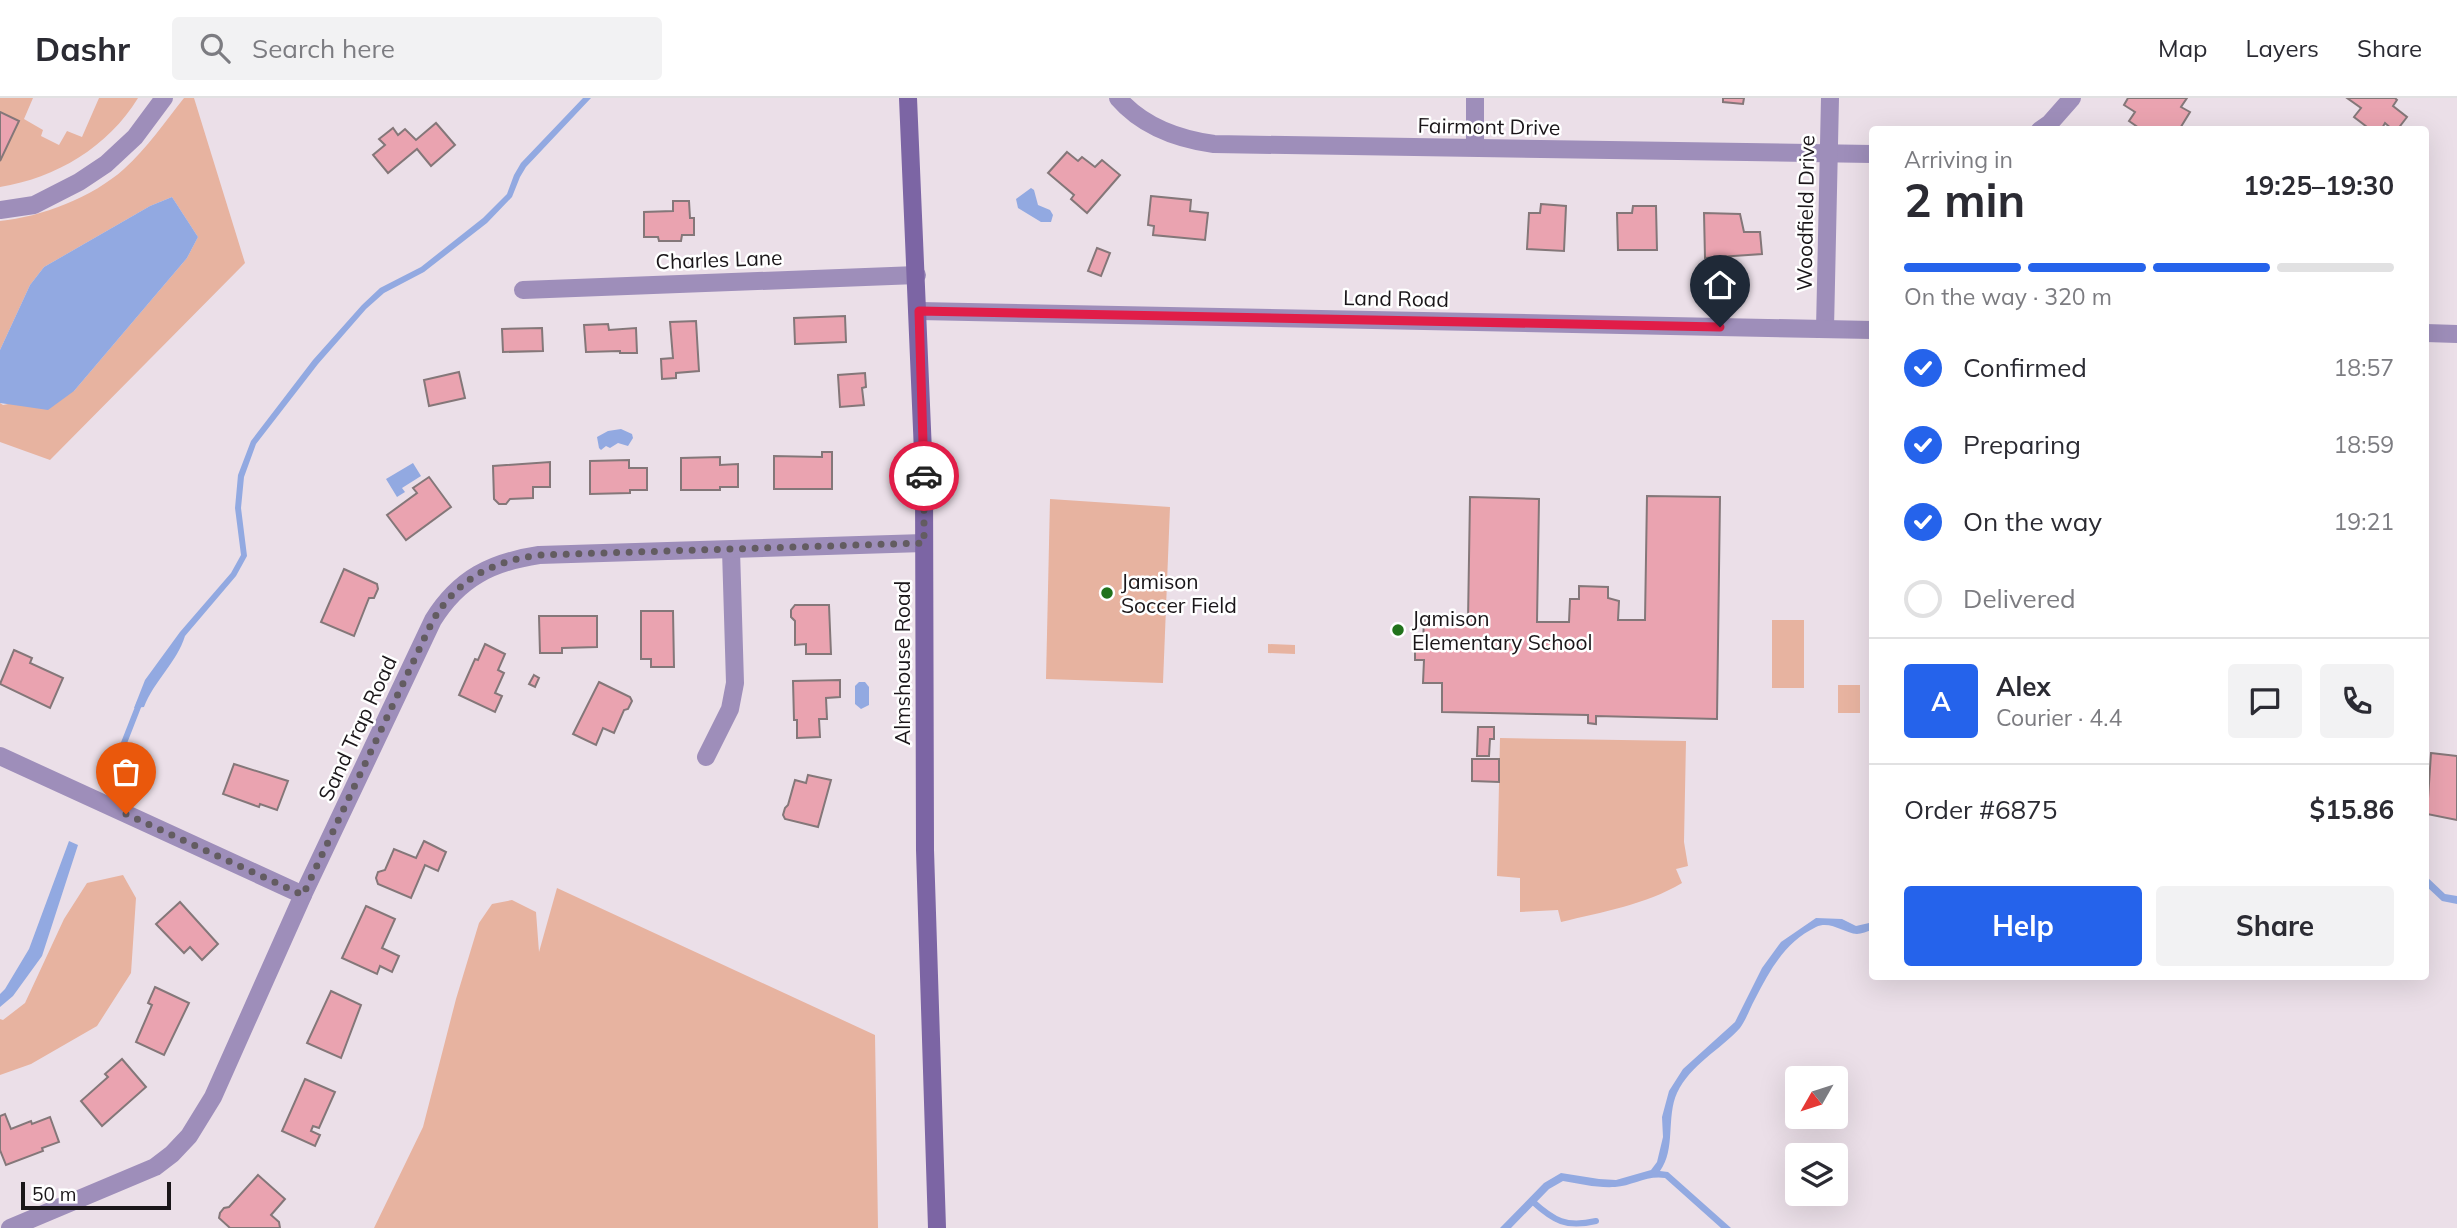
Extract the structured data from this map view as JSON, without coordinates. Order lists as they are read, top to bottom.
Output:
{
  "streets": {
    "main road": ["Almshouse Road"],
    "street": [
      "Fairmont Drive",
      "Woodfield Drive",
      "Charles Lane",
      "Land Road",
      "Sand Trap Road"
    ]
  },
  "crossings": [
    ["Fairmont Drive", "Woodfield Drive"],
    ["Woodfield Drive", "Land Road"],
    ["Charles Lane", "Almshouse Road"],
    ["Land Road", "Almshouse Road"],
    ["Almshouse Road", "Sand Trap Road"]
  ],
  "places": ["Jamison Soccer Field", "Jamison Elementary School"],
  "scale_bar": "50 m",
  "north": "bottom left",
  "page": {
    "header": "Dashr",
    "search": "Search here",
    "nav": ["Map", "Layers", "Share"],
    "heading": ["2 min", "Arriving in", "19:25–19:30"],
    "panel": [
      "Alex",
      "Courier · 4.4",
      "Order #6875",
      "$15.86"
    ],
    "bar": "On the way · 320 m",
    "list": [
      ["Confirmed", "18:57"],
      ["Preparing", "18:59"],
      ["On the way", "19:21"],
      "Delivered"
    ],
    "round": "A",
    "buttons": ["Help", "Share"],
    "scale": "50 m"
  }
}
